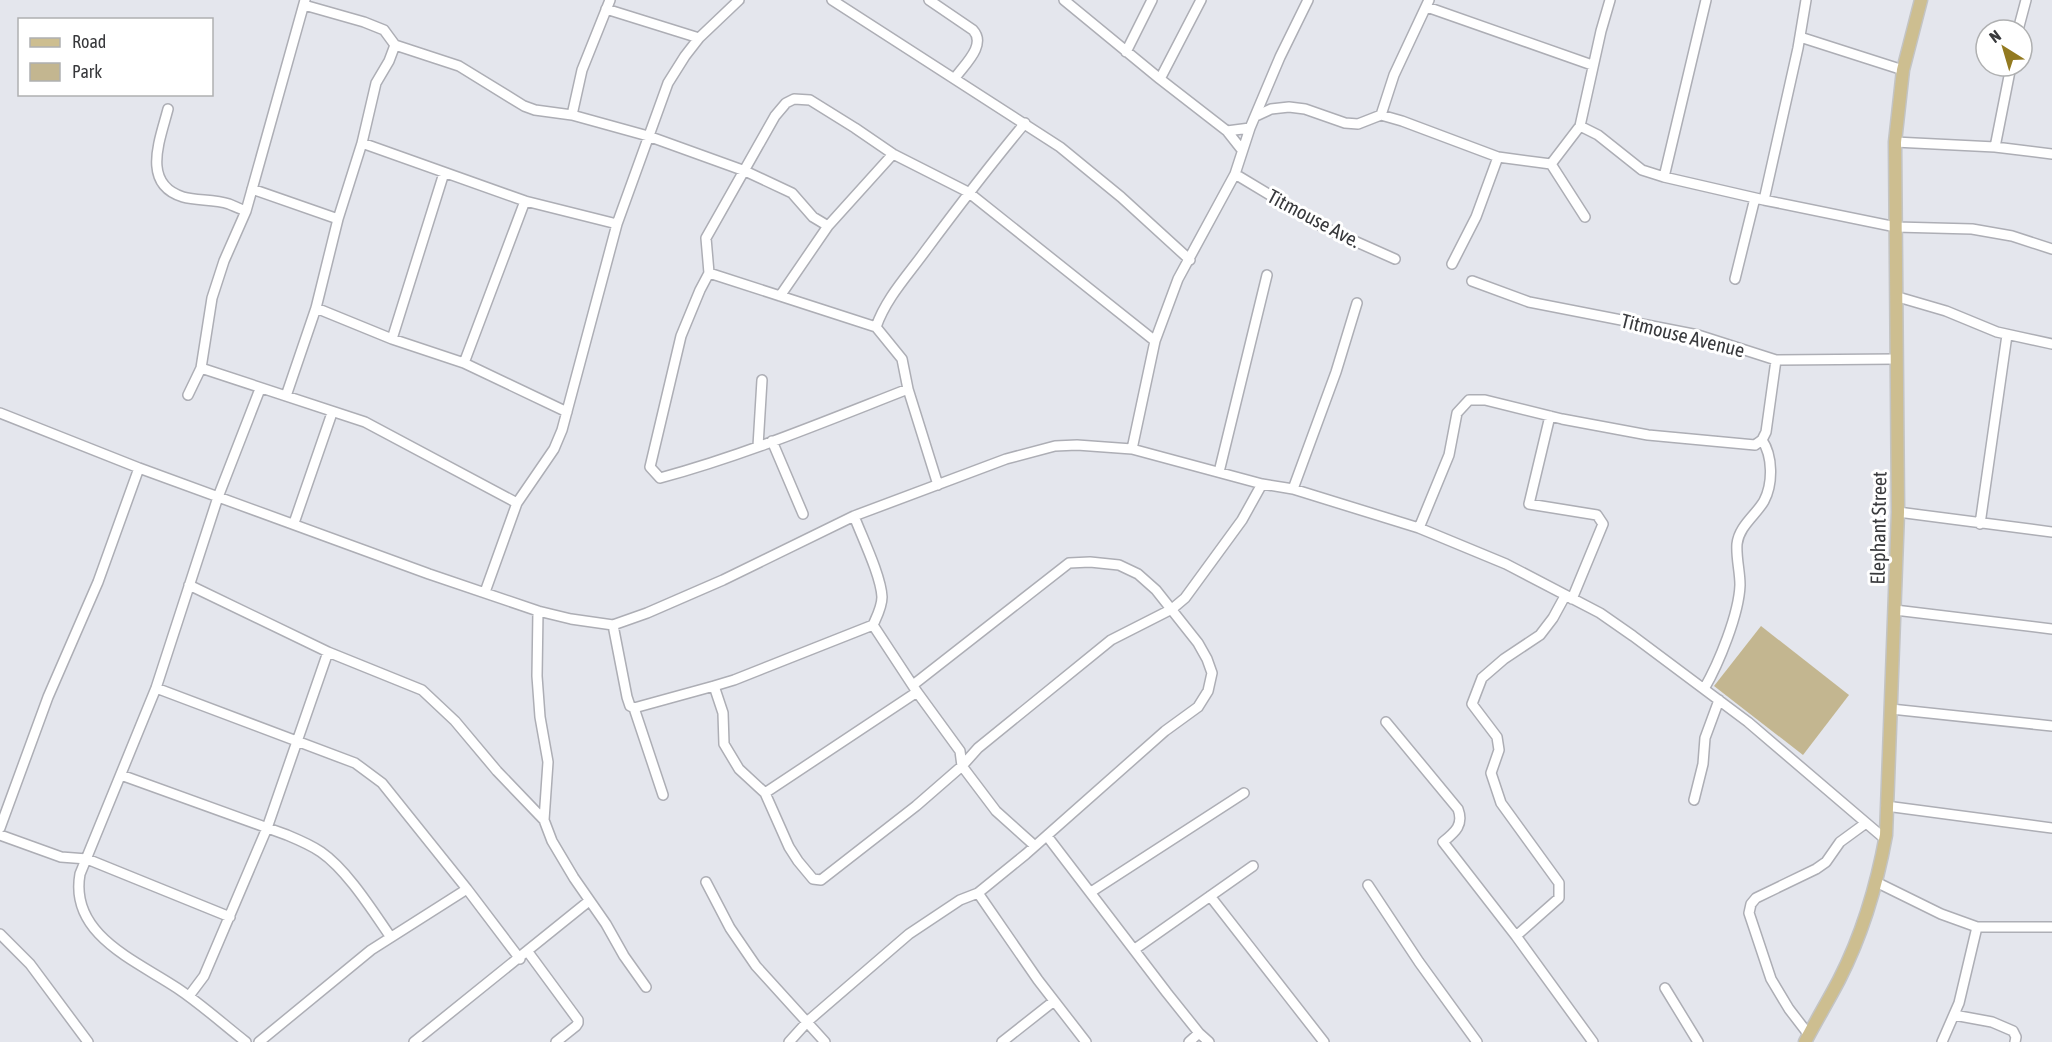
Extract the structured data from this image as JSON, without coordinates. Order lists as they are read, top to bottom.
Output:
{
  "streets": {
    "main road": ["Elephant Street"],
    "street": ["Titmouse Ave.", "Titmouse Avenue"]
  },
  "crossings": [
    ["Titmouse Avenue", "Elephant Street"]
  ],
  "legend": ["Road", "Park"],
  "north": "top left"
}
